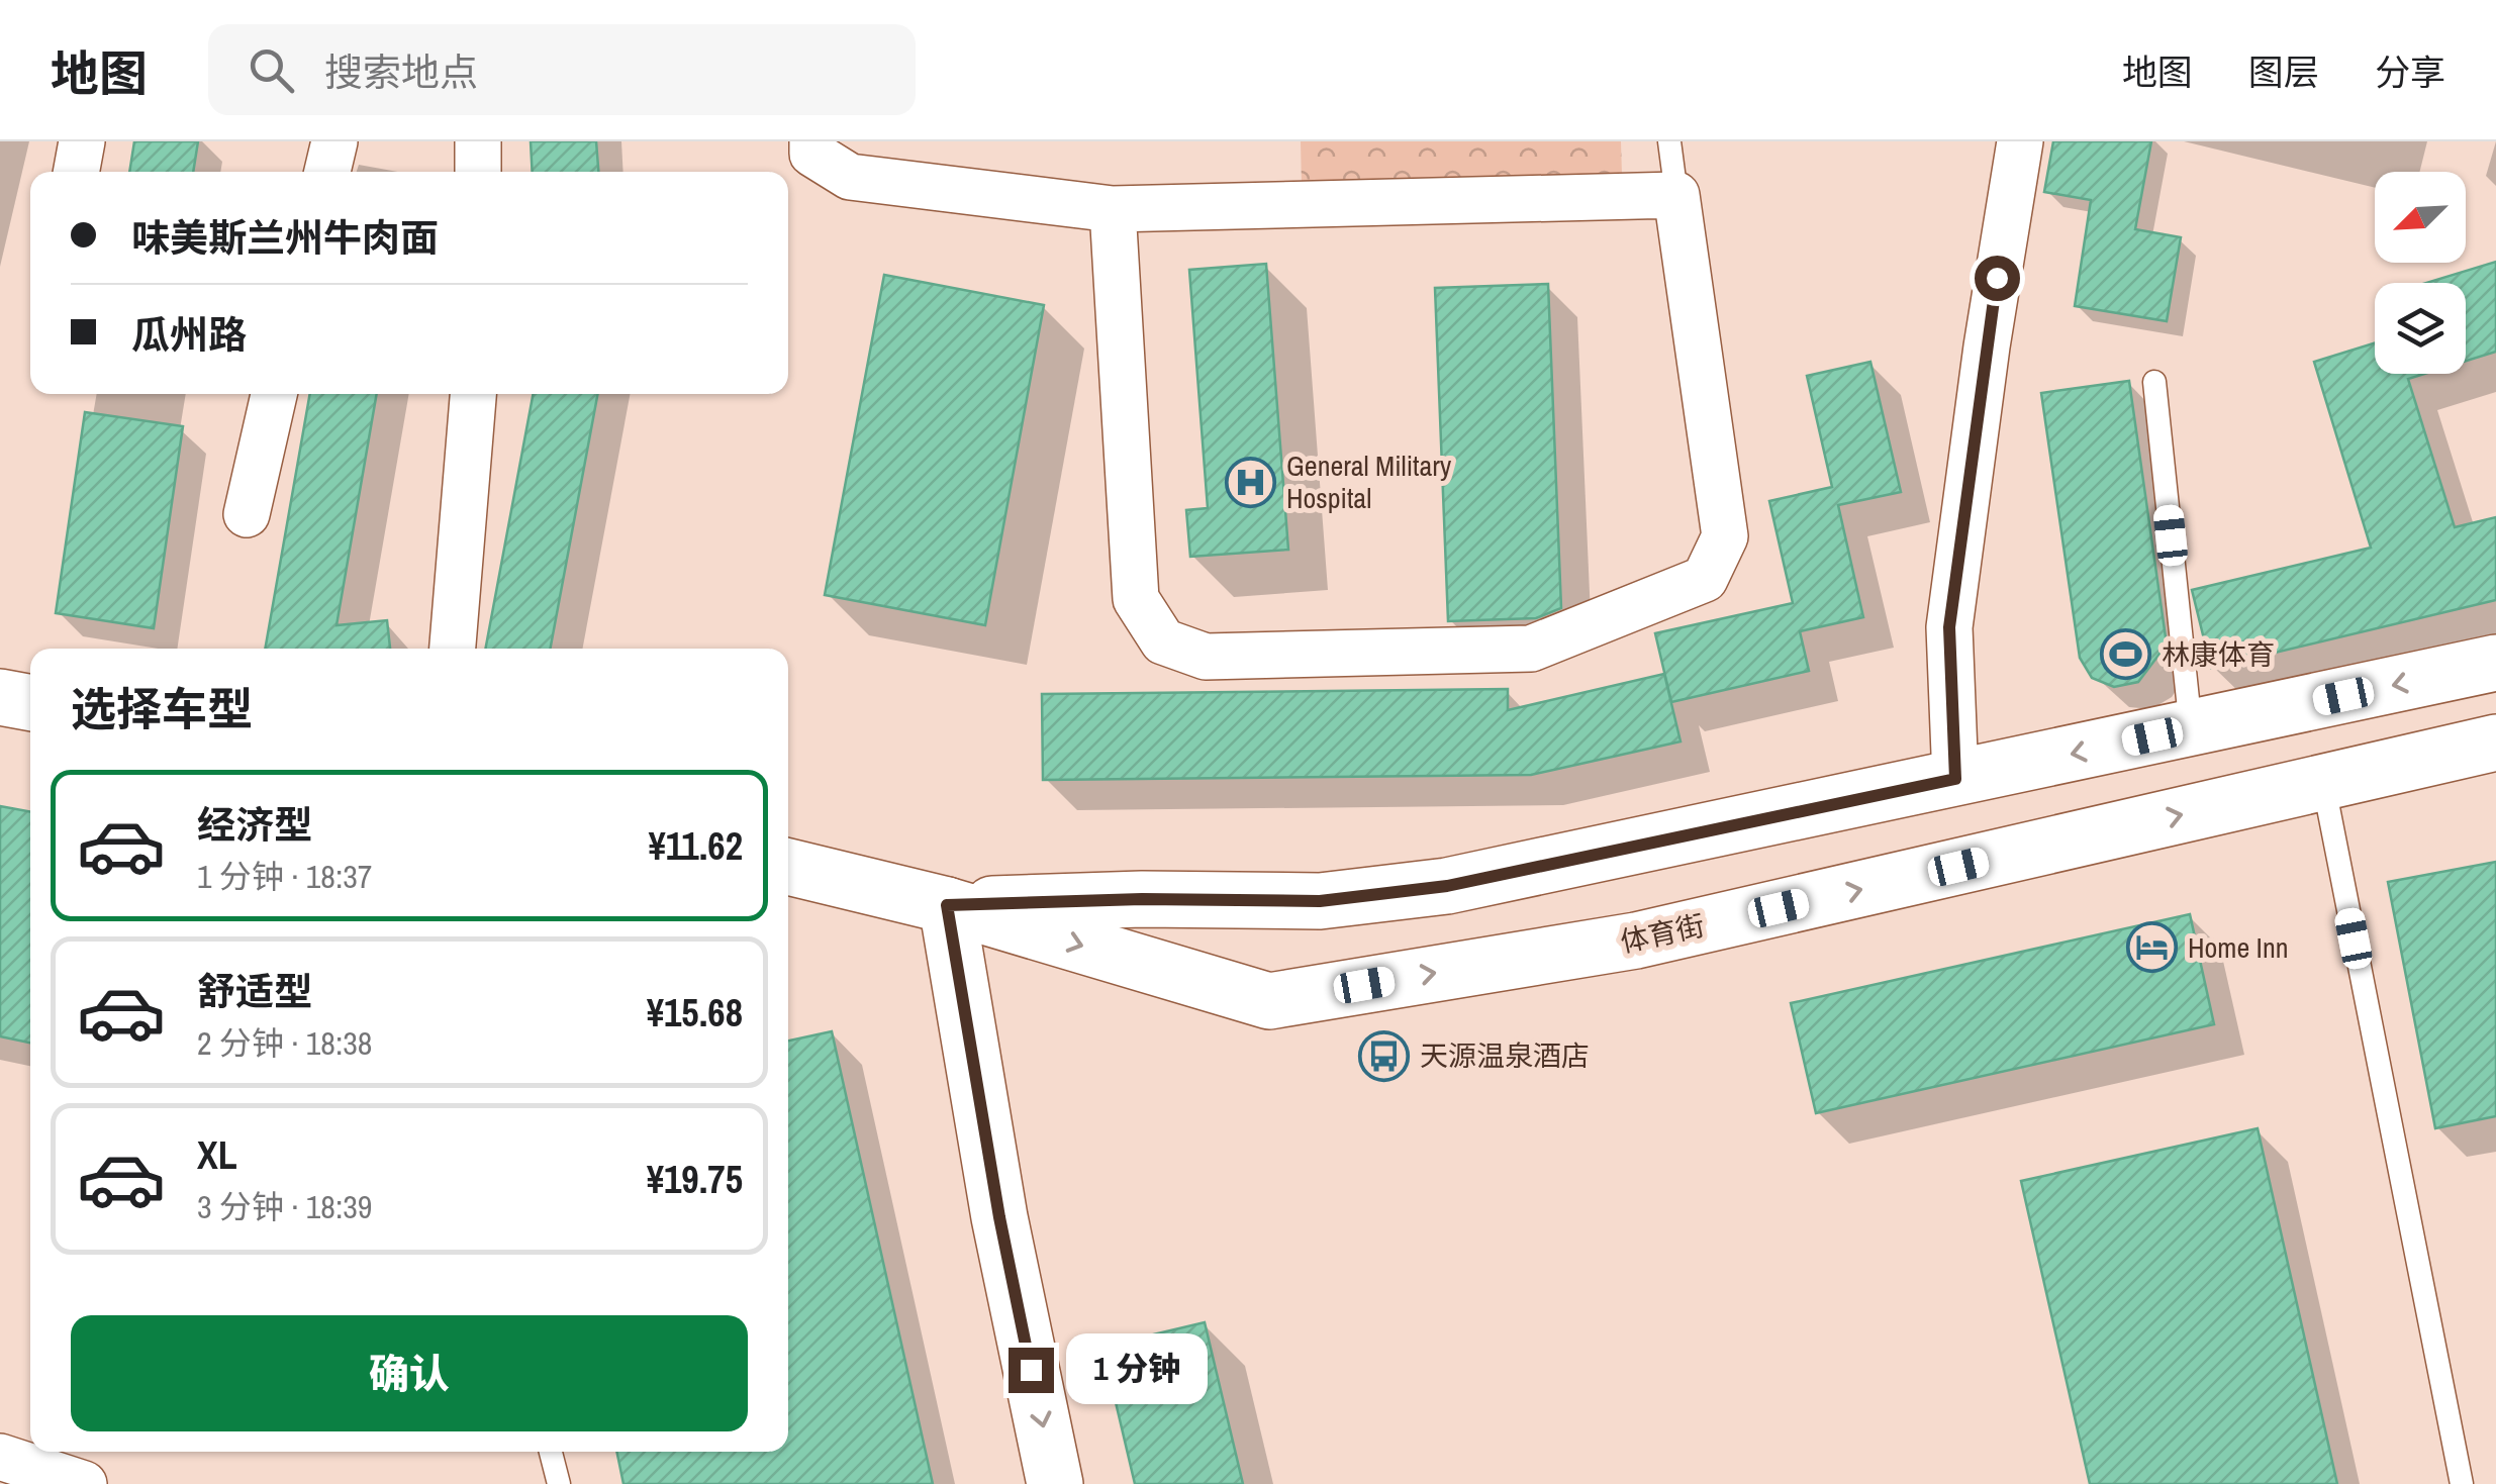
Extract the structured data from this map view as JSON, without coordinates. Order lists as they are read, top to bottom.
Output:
{
  "streets": {
    "street": ["体育街"]
  },
  "places": {
    "hospital": ["General Military Hospital"],
    "sports": ["林康体育"],
    "hotel": ["Home Inn"],
    "bus stop": ["天源温泉酒店"]
  },
  "north": "bottom left",
  "page": {
    "header": "地图",
    "search": "搜索地点",
    "nav": ["地图", "图层", "分享"],
    "banner": ["味美斯兰州牛肉面", "瓜州路"],
    "heading": "选择车型",
    "list": [
      {
        "name": "经济型",
        "note": "1 分钟 · 18:37",
        "value": "¥11.62"
      },
      {
        "name": "舒适型",
        "note": "2 分钟 · 18:38",
        "value": "¥15.68"
      },
      {
        "name": "XL",
        "note": "3 分钟 · 18:39",
        "value": "¥19.75"
      }
    ],
    "buttons": "确认",
    "bubble": "1 分钟"
  }
}
